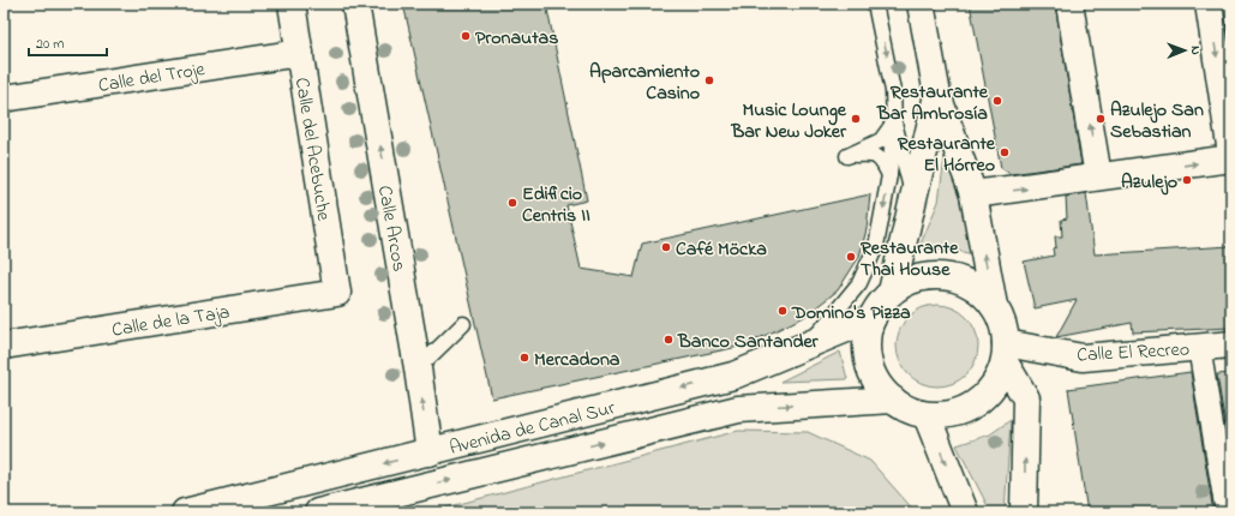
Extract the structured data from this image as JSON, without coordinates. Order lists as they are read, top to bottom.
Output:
{
  "streets": {
    "street": [
      "Calle del Troje",
      "Calle del Acebuche",
      "Calle Arcos",
      "Calle de la Taja",
      "Calle El Recreo",
      "Avenida de Canal Sur"
    ]
  },
  "crossings": [
    ["Calle del Troje", "Calle del Acebuche"],
    ["Calle del Acebuche", "Calle de la Taja"],
    ["Calle Arcos", "Avenida de Canal Sur"],
    ["Calle El Recreo", "Avenida de Canal Sur"]
  ],
  "one_way": ["Calle Arcos"],
  "places": [
    "Pronautas",
    "Aparcamiento Casino",
    "Restaurante Bar Ambrosía",
    "Music Lounge Bar New Joker",
    "Azulejo San Sebastian",
    "Restaurante El Hórreo",
    "Azulejo",
    "Edificio Centris II",
    "Café Möcka",
    "Restaurante Thai House",
    "Domino's Pizza",
    "Banco Santander",
    "Mercadona"
  ],
  "scale_bar": "20 m",
  "north": "right"
}
